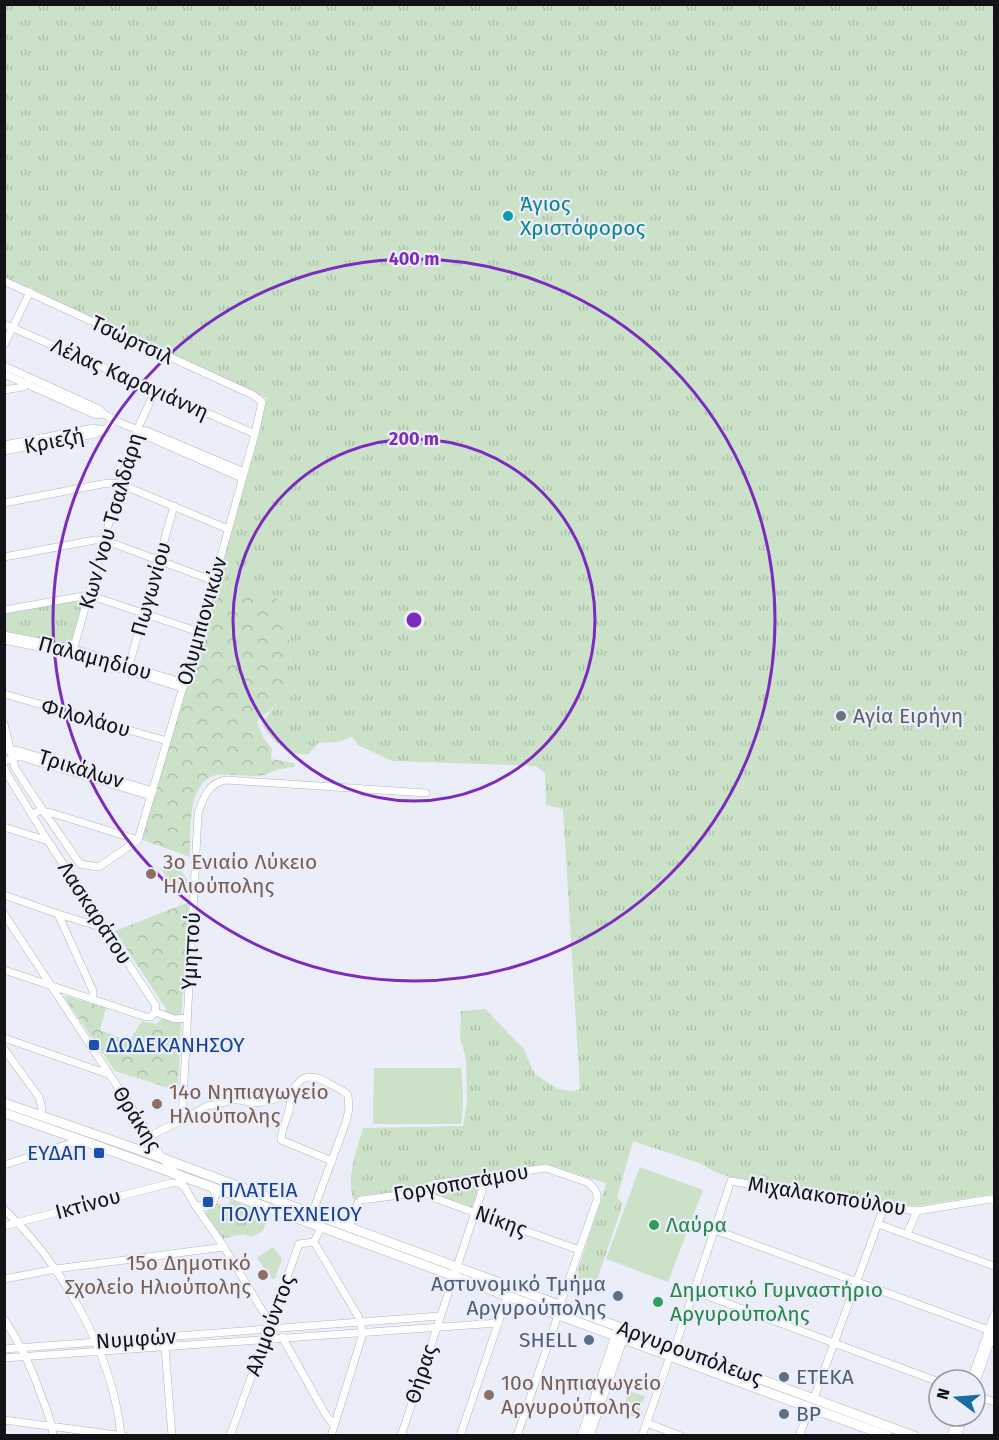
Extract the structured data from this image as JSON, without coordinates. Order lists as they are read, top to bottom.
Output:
{
  "streets": {
    "main road": ["Αργυρουπόλεως"],
    "street": [
      "Τσώρτσιλ",
      "Λέλας Καραγιάννη",
      "Κριεζή",
      "Κων/νου Τσαλδάρη",
      "Πωγωνίου",
      "Ολυμπιονικών",
      "Παλαμηδίου",
      "Φιλολάου",
      "Τρικάλων",
      "Λασκαράτου",
      "Υμηττού",
      "Θράκης",
      "Γοργοποτάμου",
      "Μιχαλακοπούλου",
      "Ικτίνου",
      "Νίκης",
      "Αλιμούντος",
      "Νυμφών",
      "Θήρας"
    ]
  },
  "crossings": [
    ["Τσώρτσιλ", "Ολυμπιονικών"],
    ["Λέλας Καραγιάννη", "Κων/νου Τσαλδάρη"],
    ["Λέλας Καραγιάννη", "Ολυμπιονικών"],
    ["Κων/νου Τσαλδάρη", "Παλαμηδίου"],
    ["Πωγωνίου", "Παλαμηδίου"],
    ["Ολυμπιονικών", "Παλαμηδίου"],
    ["Ολυμπιονικών", "Φιλολάου"],
    ["Ολυμπιονικών", "Τρικάλων"],
    ["Ολυμπιονικών", "Λασκαράτου"],
    ["Τρικάλων", "Λασκαράτου"],
    ["Θράκης", "Αλιμούντος"],
    ["Θράκης", "Νυμφών"],
    ["Θράκης", "Αργυρουπόλεως"],
    ["Γοργοποτάμου", "Νίκης"],
    ["Γοργοποτάμου", "Αργυρουπόλεως"],
    ["Γοργοποτάμου", "Θήρας"],
    ["Νίκης", "Θήρας"],
    ["Αλιμούντος", "Νυμφών"],
    ["Αλιμούντος", "Αργυρουπόλεως"],
    ["Νυμφών", "Θήρας"],
    ["Αργυρουπόλεως", "Θήρας"]
  ],
  "places": {
    "other": [
      "Άγιος Χριστόφορος",
      "Αγία Ειρήνη",
      "3ο Ενιαίο Λύκειο Ηλιούπολης",
      "14ο Νηπιαγωγείο Ηλιούπολης",
      "Λαύρα",
      "15ο Δημοτικό Σχολείο Ηλιούπολης",
      "Αστυνομικό Τμήμα Αργυρούπολης",
      "Δημοτικό Γυμναστήριο Αργυρούπολης",
      "SHELL",
      "ΕΤΕΚΑ",
      "10ο Νηπιαγωγείο Αργυρούπολης",
      "BP"
    ],
    "transit": ["ΔΩΔΕΚΑΝΗΣΟΥ", "ΕΥΔΑΠ", "ΠΛΑΤΕΙΑ ΠΟΛΥΤΕΧΝΕΙΟΥ"]
  },
  "north": "left",
  "rings": ["400 m", "200 m"]
}
